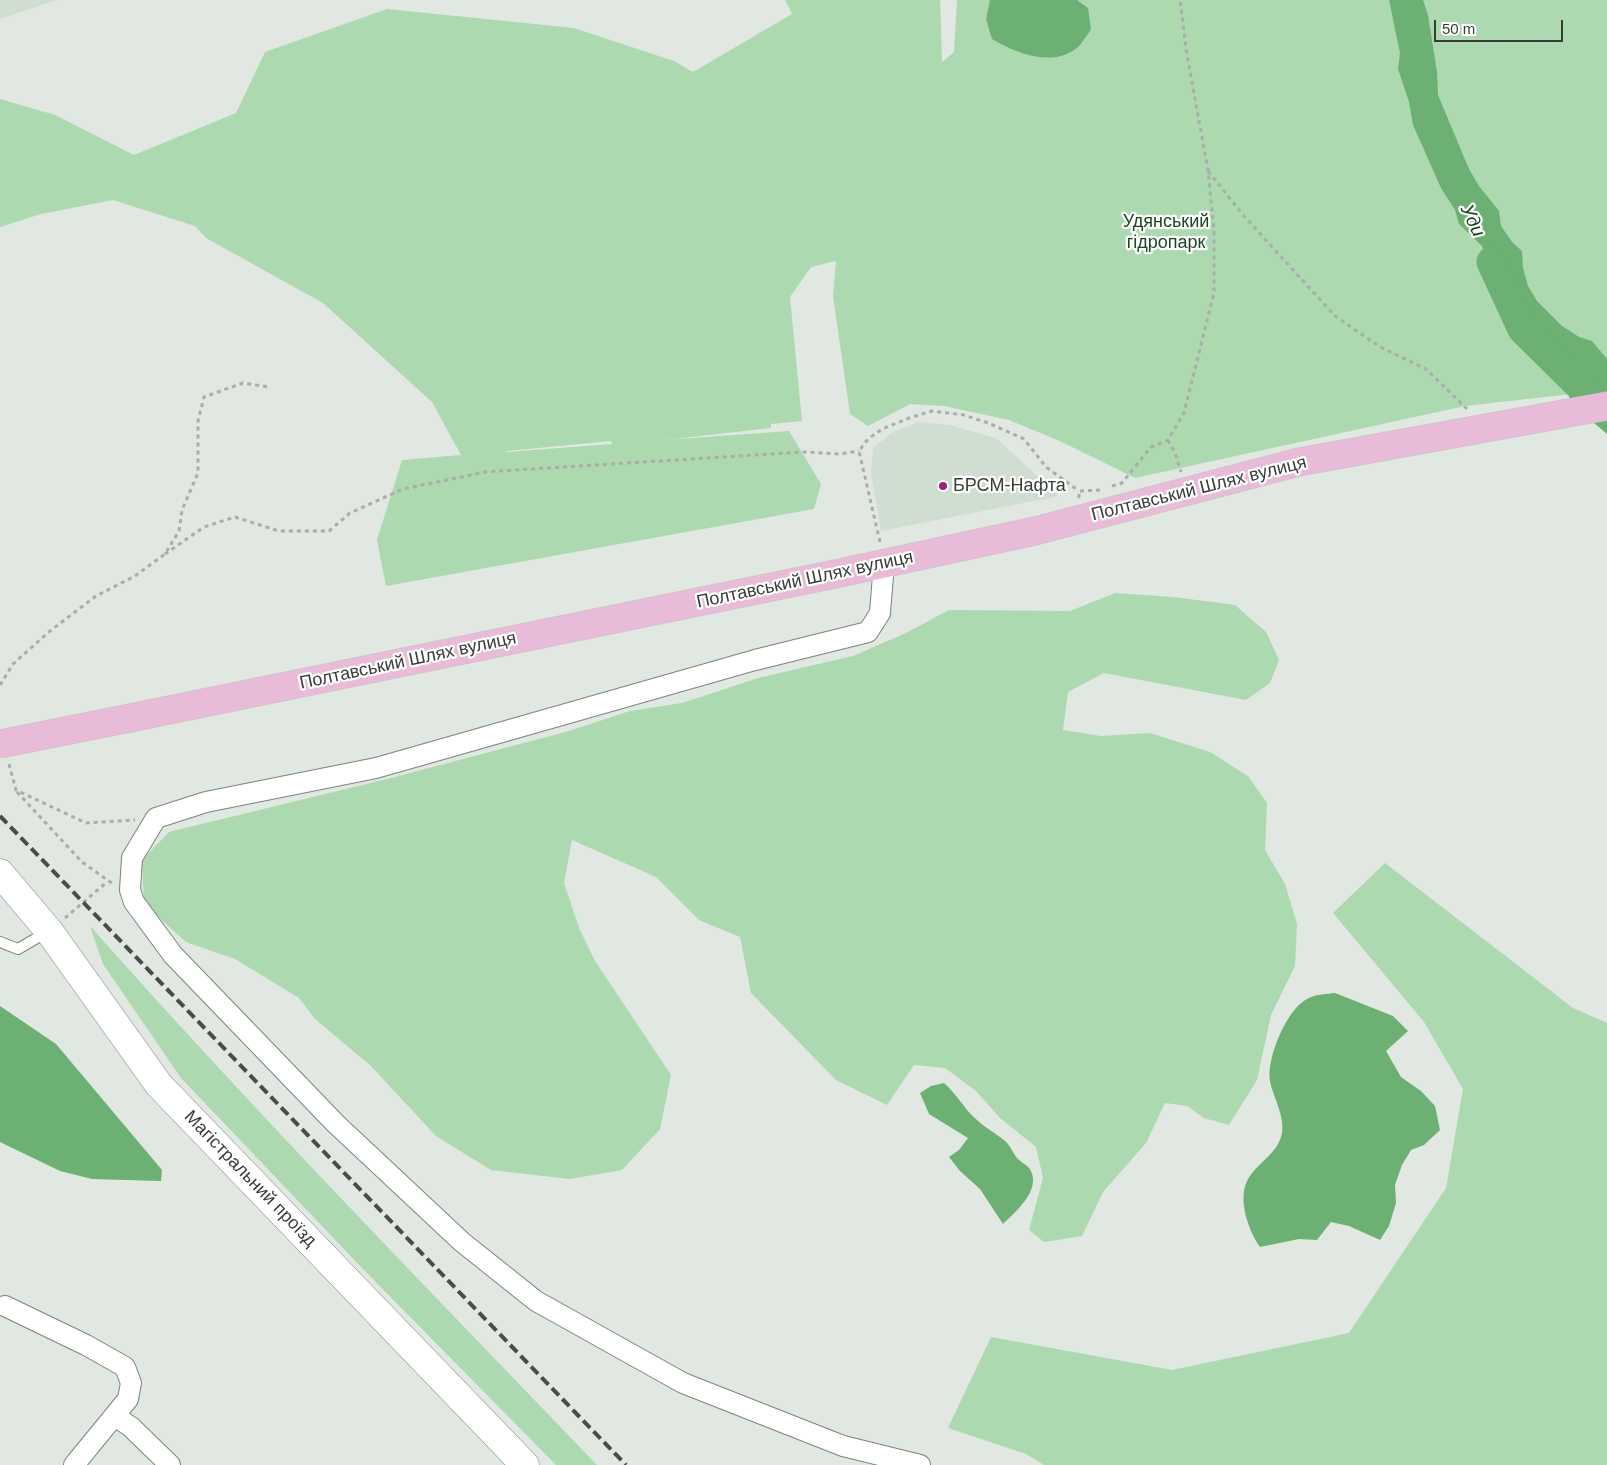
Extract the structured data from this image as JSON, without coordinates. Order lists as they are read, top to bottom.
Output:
{
  "streets": {
    "main road": ["Полтавський Шлях вулиця", "Магістральний проїзд"]
  },
  "water": ["Уди"],
  "parks": ["Удянський гідропарк"],
  "places": ["БРСМ-Нафта"],
  "scale_bar": "50 m"
}
